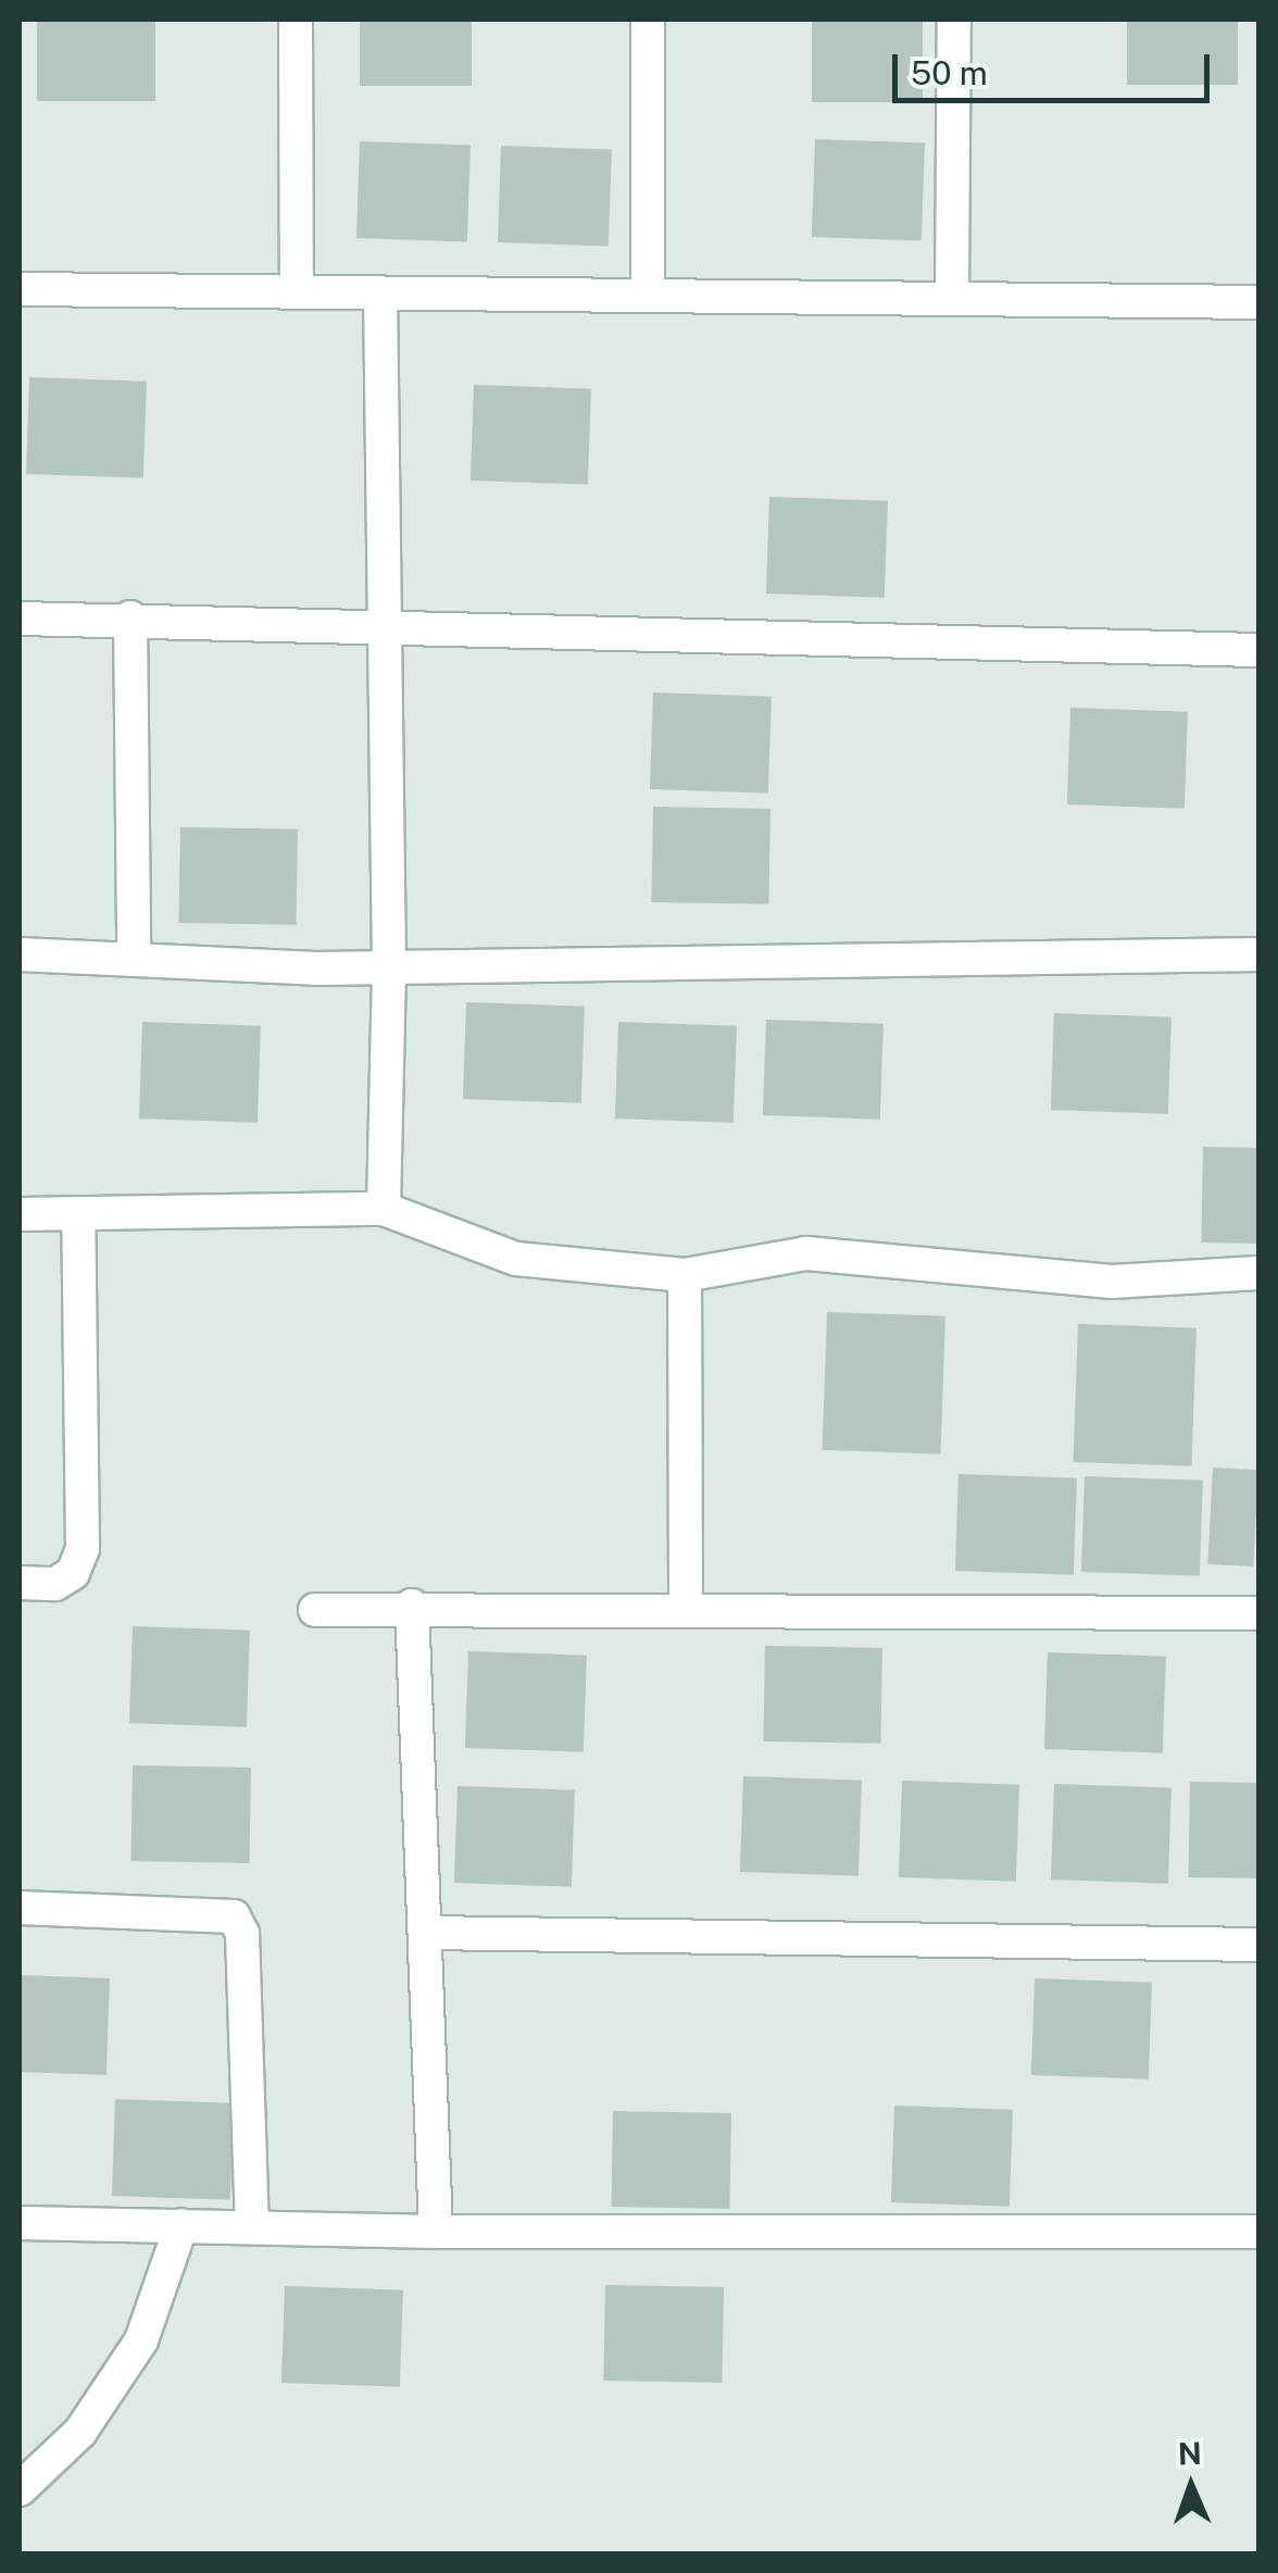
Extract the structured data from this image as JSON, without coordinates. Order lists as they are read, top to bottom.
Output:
{
  "scale_bar": "50 m",
  "north": "top"
}
